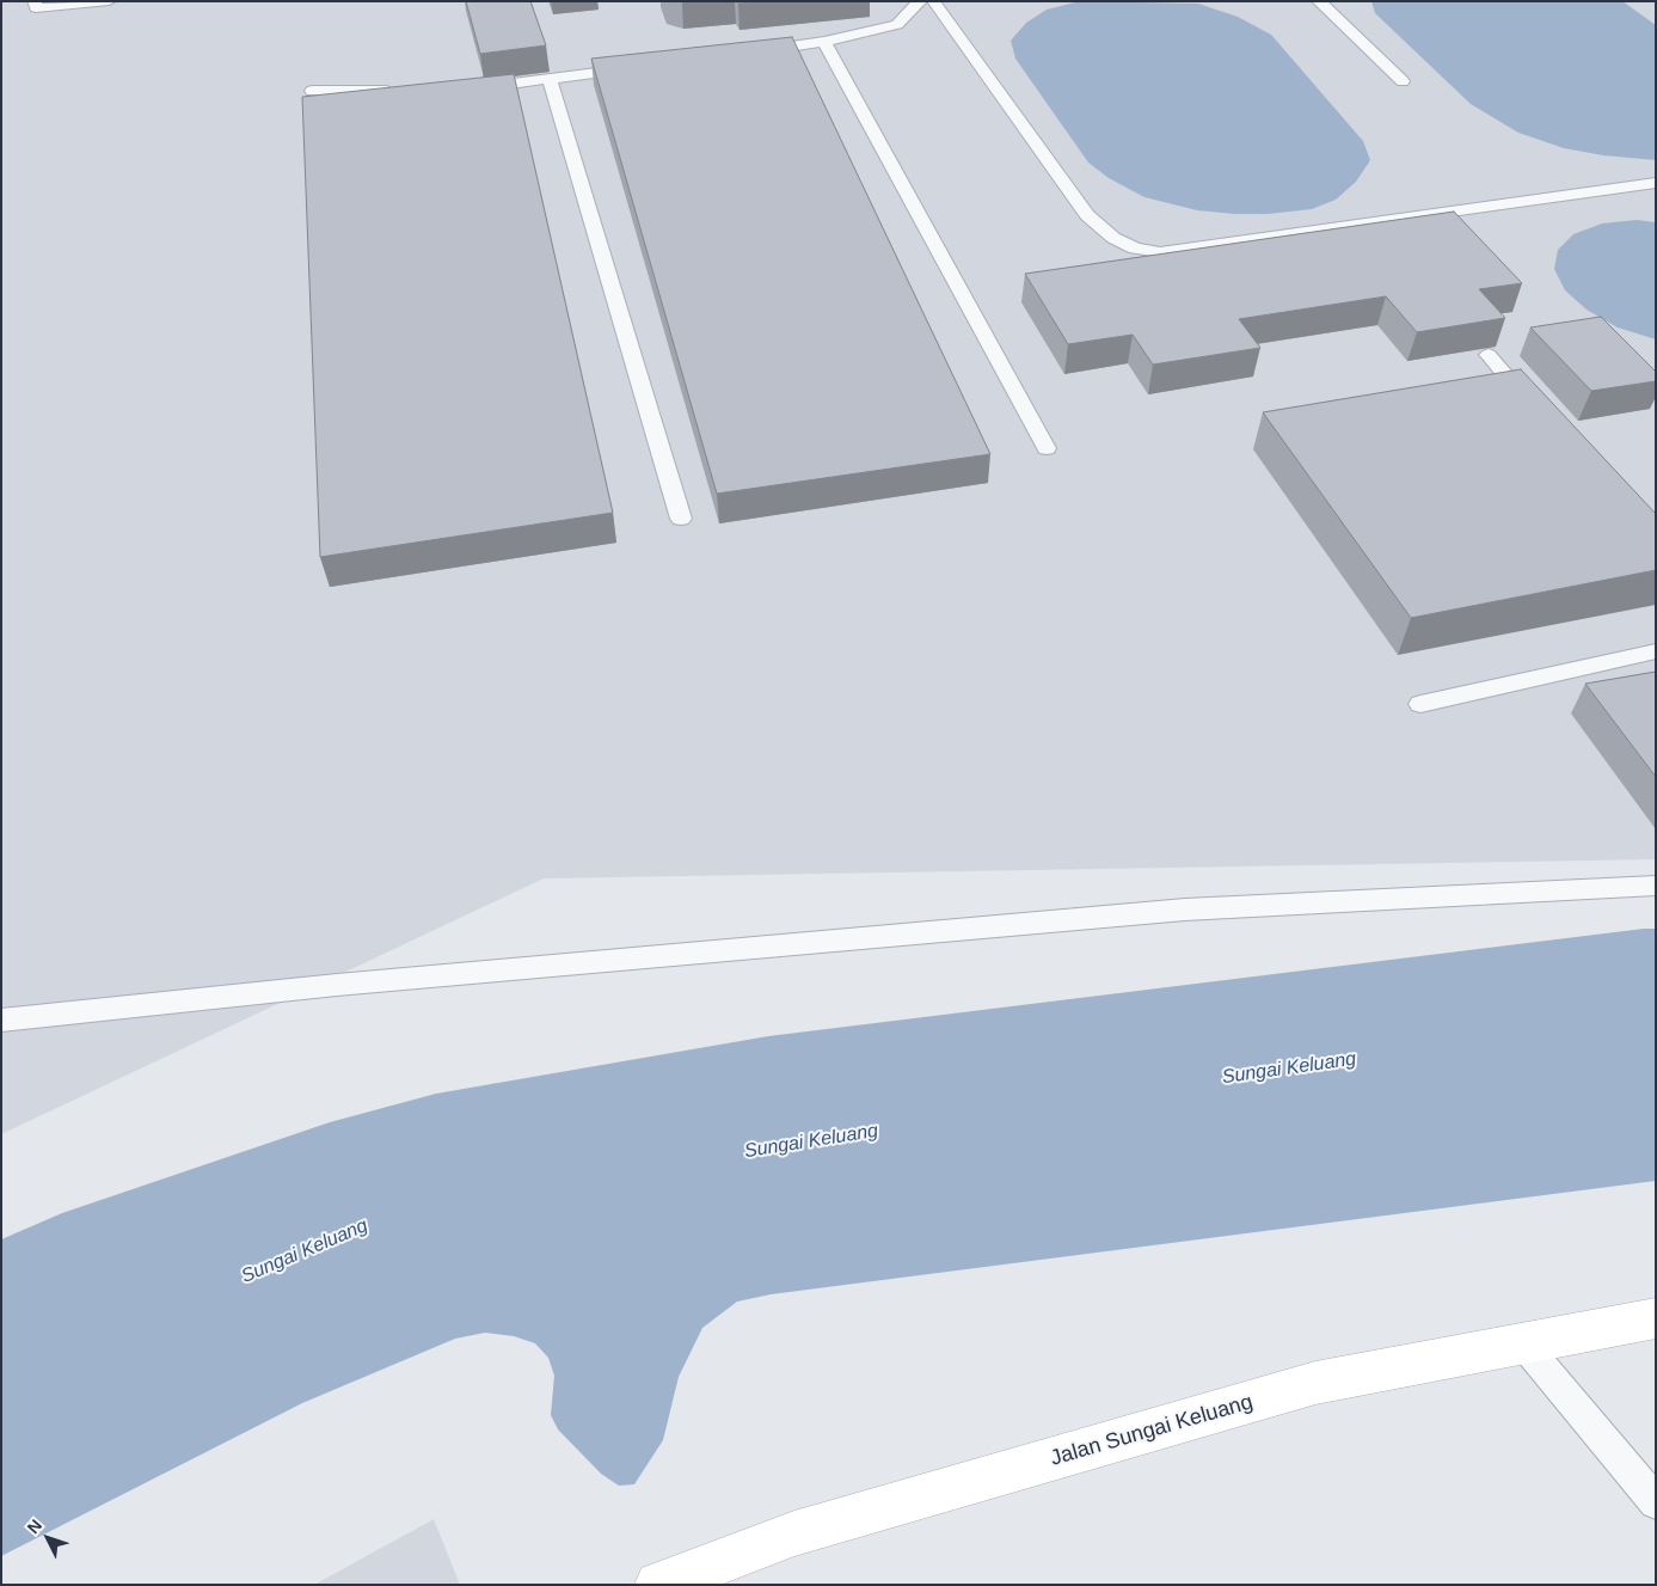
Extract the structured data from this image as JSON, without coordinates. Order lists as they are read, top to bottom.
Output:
{
  "streets": {
    "street": ["Jalan Sungai Keluang"]
  },
  "water": ["Sungai Keluang"],
  "north": "top left"
}
